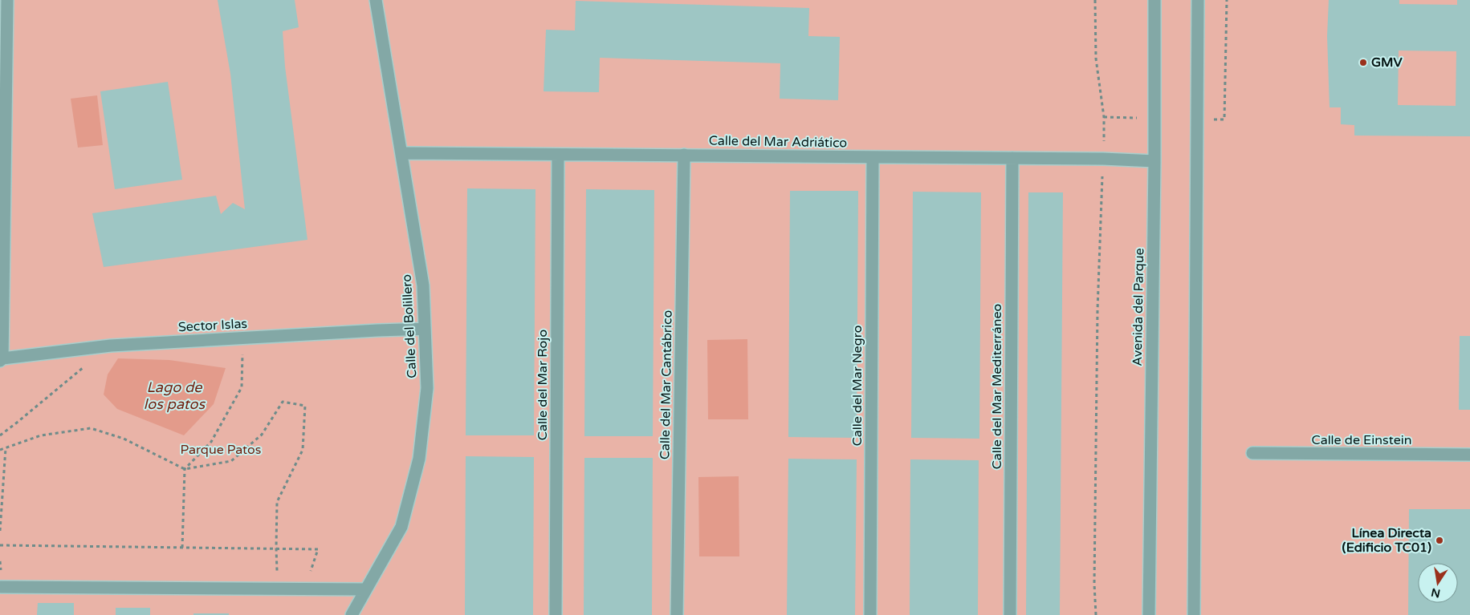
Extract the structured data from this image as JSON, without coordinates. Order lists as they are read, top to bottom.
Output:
{
  "streets": {
    "street": [
      "Calle del Mar Adriático",
      "Avenida del Parque",
      "Sector Islas",
      "Calle del Bolillero",
      "Calle del Mar Rojo",
      "Calle del Mar Cantábrico",
      "Calle del Mar Negro",
      "Calle del Mar Mediterráneo",
      "Calle de Einstein"
    ]
  },
  "crossings": [
    ["Calle del Mar Adriático", "Avenida del Parque"],
    ["Calle del Mar Adriático", "Calle del Bolillero"],
    ["Calle del Mar Adriático", "Calle del Mar Rojo"],
    ["Calle del Mar Adriático", "Calle del Mar Cantábrico"],
    ["Calle del Mar Adriático", "Calle del Mar Negro"],
    ["Calle del Mar Adriático", "Calle del Mar Mediterráneo"],
    ["Sector Islas", "Calle del Bolillero"]
  ],
  "water": ["Lago de los patos"],
  "parks": ["Parque Patos"],
  "places": ["GMV", "Línea Directa (Edificio TC01)"],
  "north": "bottom"
}
